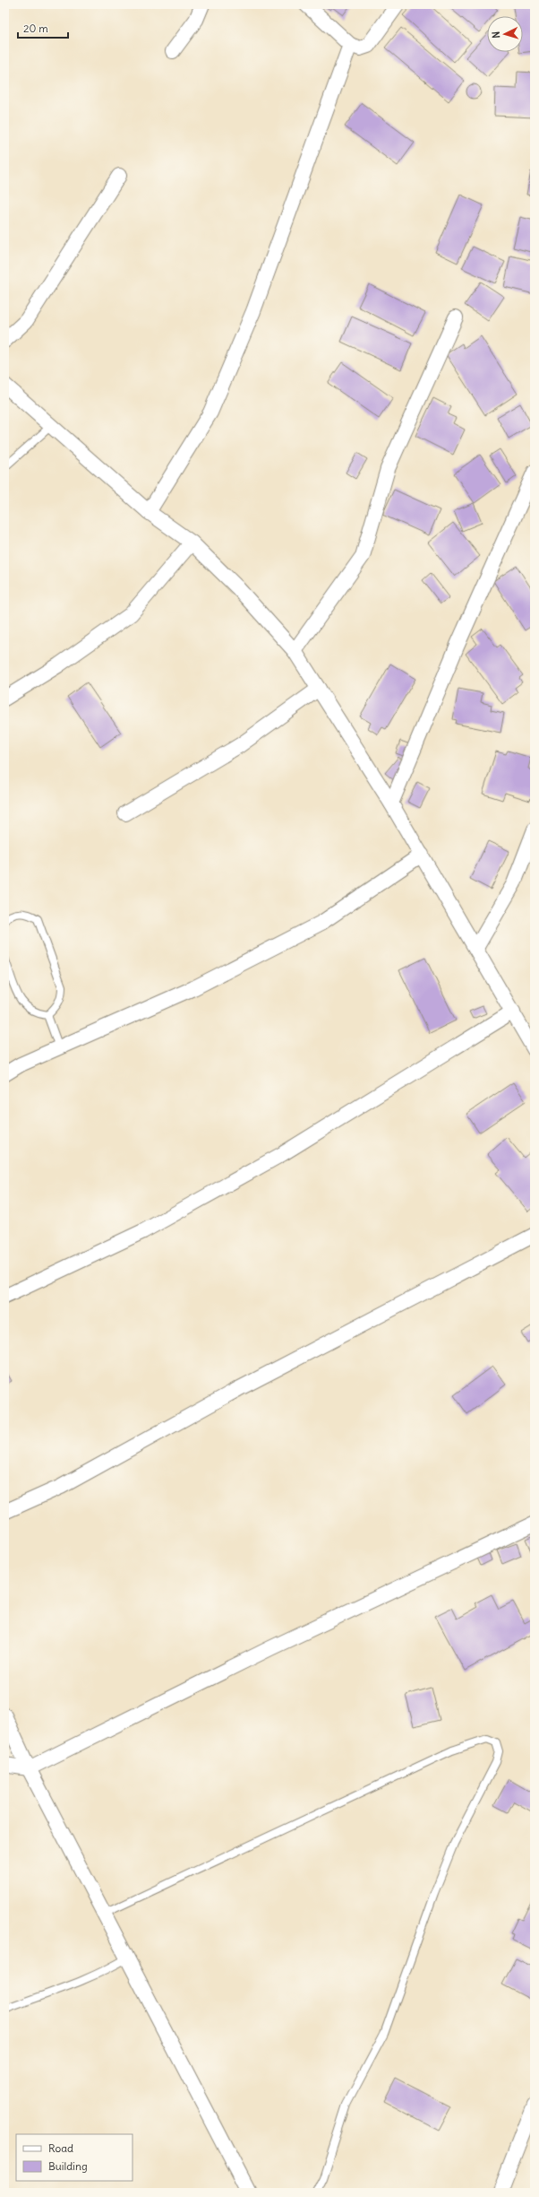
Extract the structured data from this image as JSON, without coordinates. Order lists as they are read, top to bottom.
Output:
{
  "legend": ["Road", "Building"],
  "scale_bar": "20 m",
  "north": "left"
}
